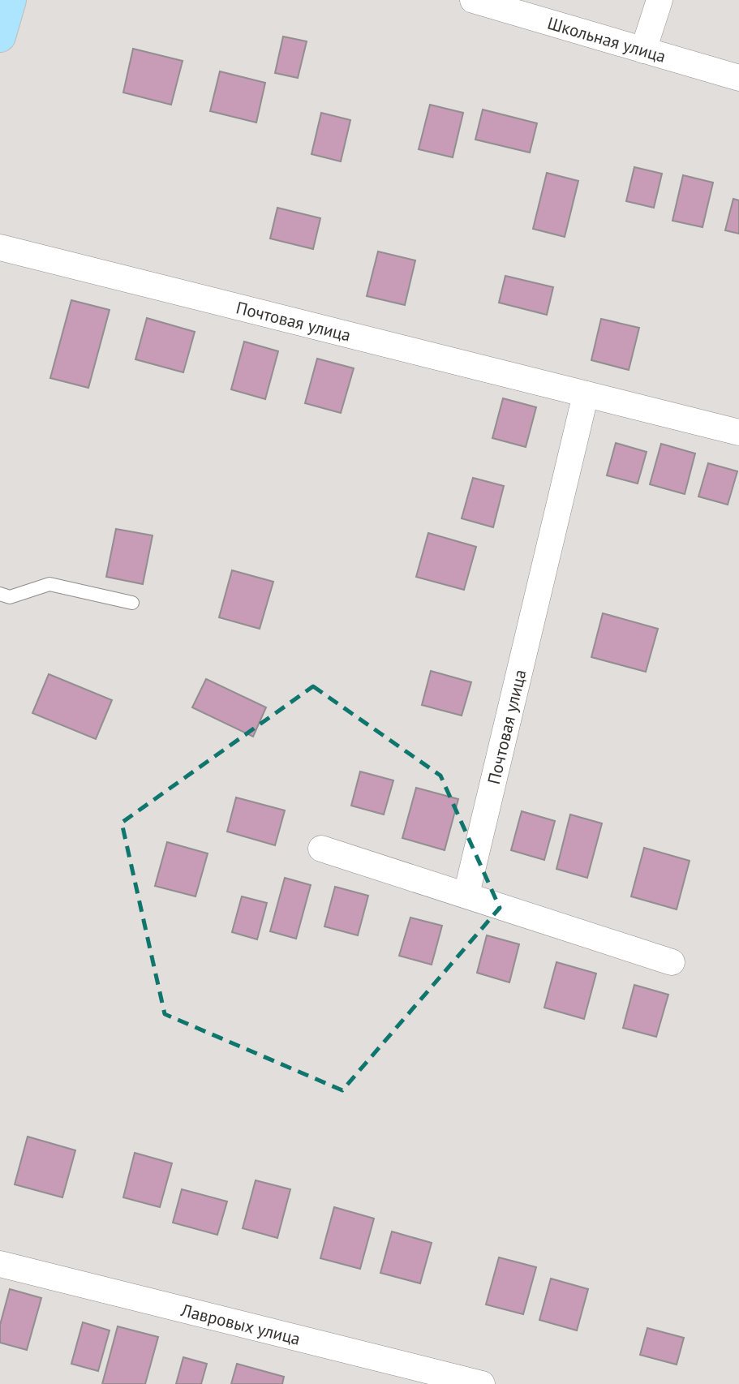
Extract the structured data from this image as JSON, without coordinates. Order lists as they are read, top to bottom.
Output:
{
  "streets": {
    "street": ["Школьная улица", "Почтовая улица", "Лавровых улица"]
  }
}
